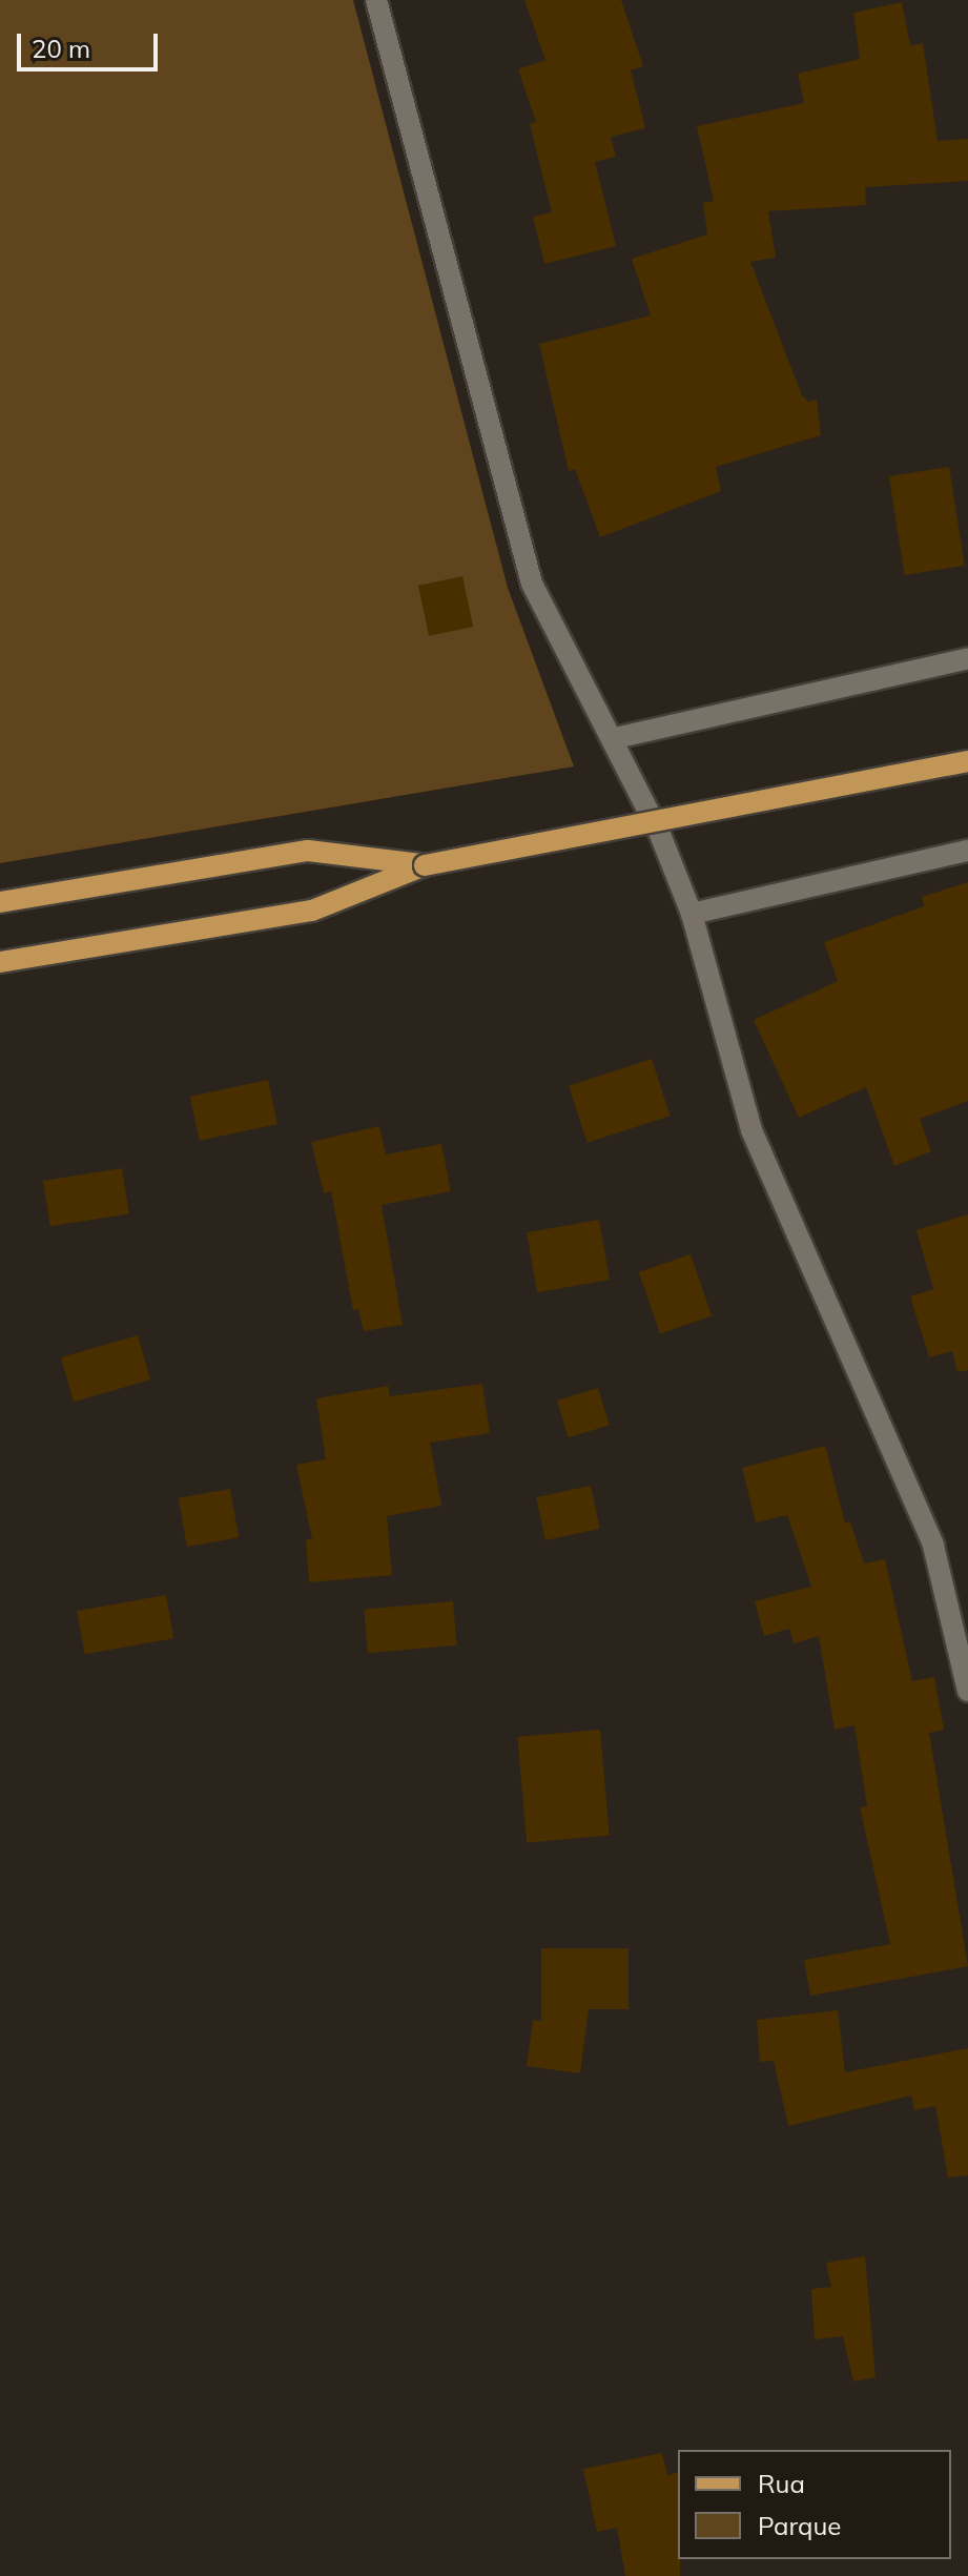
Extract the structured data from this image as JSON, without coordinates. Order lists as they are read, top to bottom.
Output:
{
  "legend": ["Rua", "Parque"],
  "scale_bar": "20 m"
}
